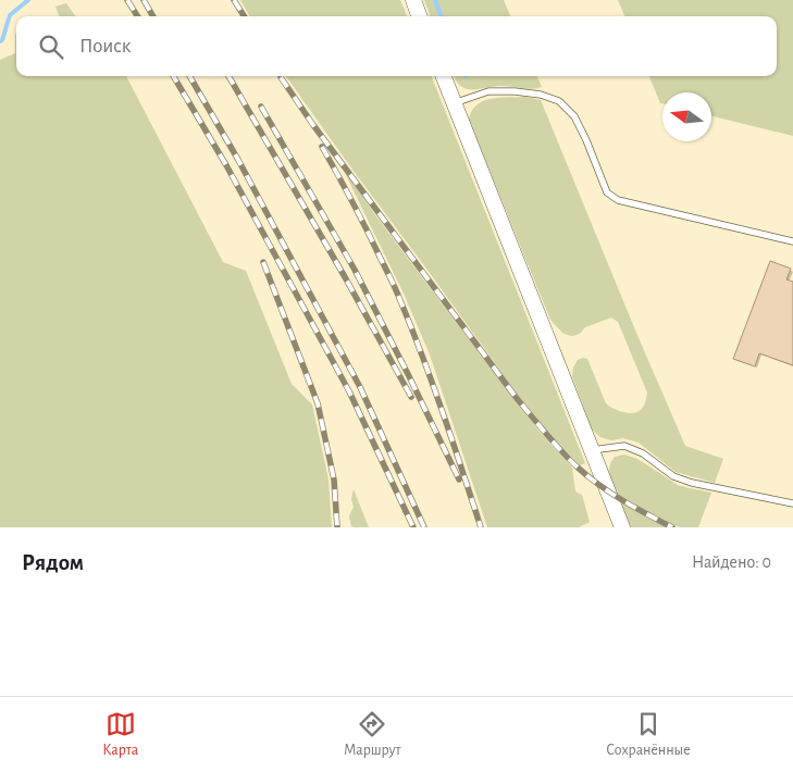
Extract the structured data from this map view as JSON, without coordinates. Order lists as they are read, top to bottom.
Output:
{
  "north": "left",
  "page": {
    "search": "Поиск",
    "heading": ["Рядом", "Найдено: 0"],
    "nav": ["Карта", "Маршрут", "Сохранённые"]
  }
}
